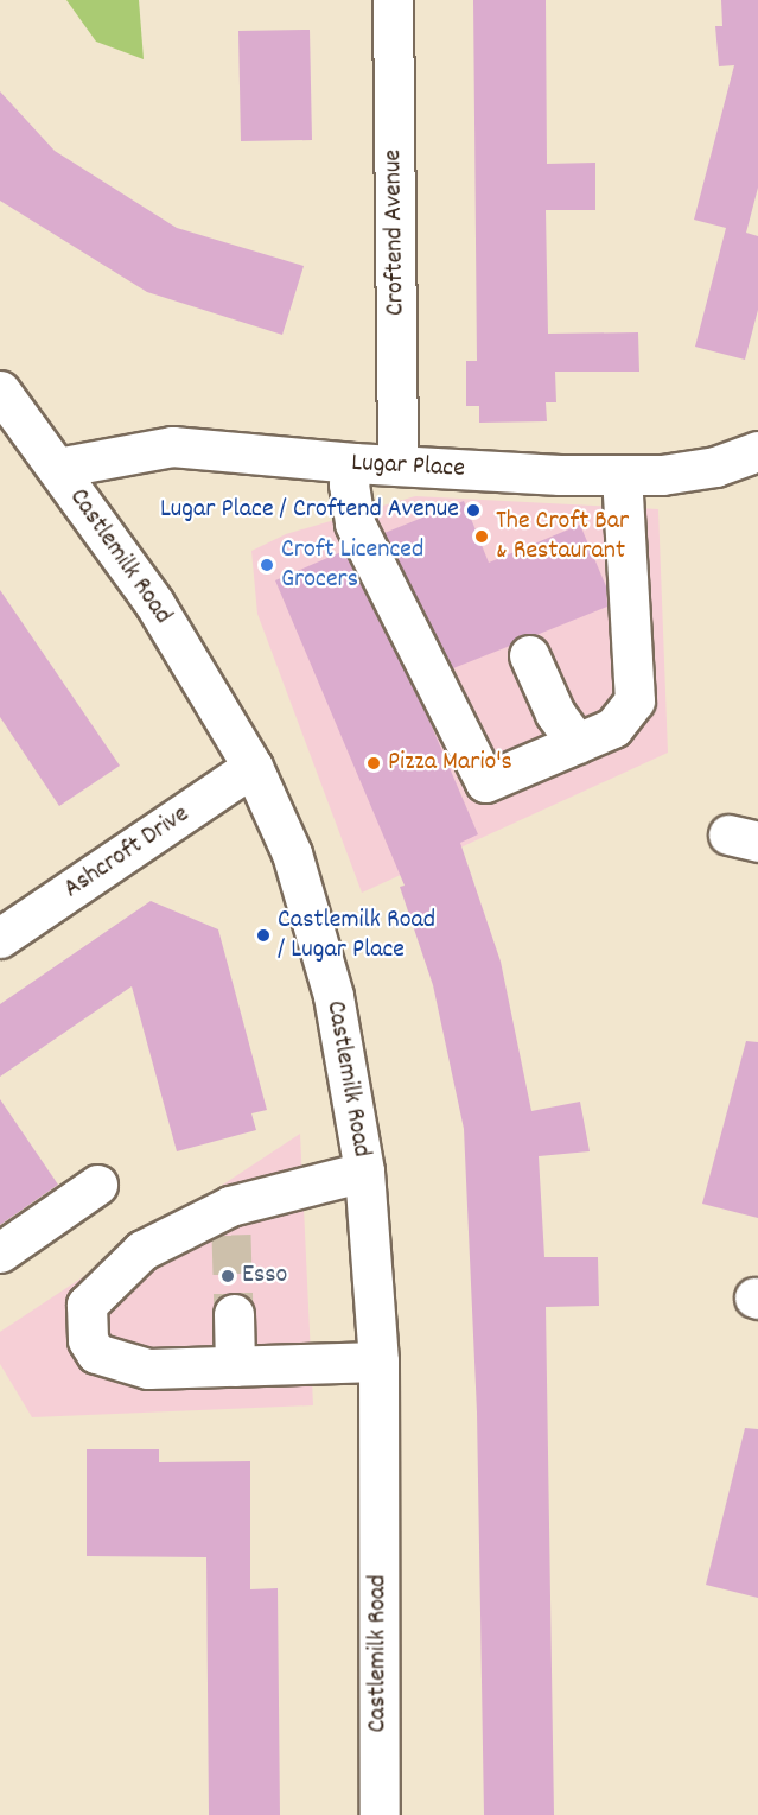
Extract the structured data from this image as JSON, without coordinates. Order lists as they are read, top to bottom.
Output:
{
  "streets": {
    "street": [
      "Croftend Avenue",
      "Lugar Place",
      "Castlemilk Road",
      "Ashcroft Drive"
    ]
  },
  "crossings": [
    ["Croftend Avenue", "Lugar Place"],
    ["Lugar Place", "Castlemilk Road"],
    ["Castlemilk Road", "Ashcroft Drive"]
  ],
  "places": [
    "Lugar Place / Croftend Avenue",
    "The Croft Bar & Restaurant",
    "Croft Licenced Grocers",
    "Pizza Mario's",
    "Castlemilk Road / Lugar Place",
    "Esso"
  ]
}
